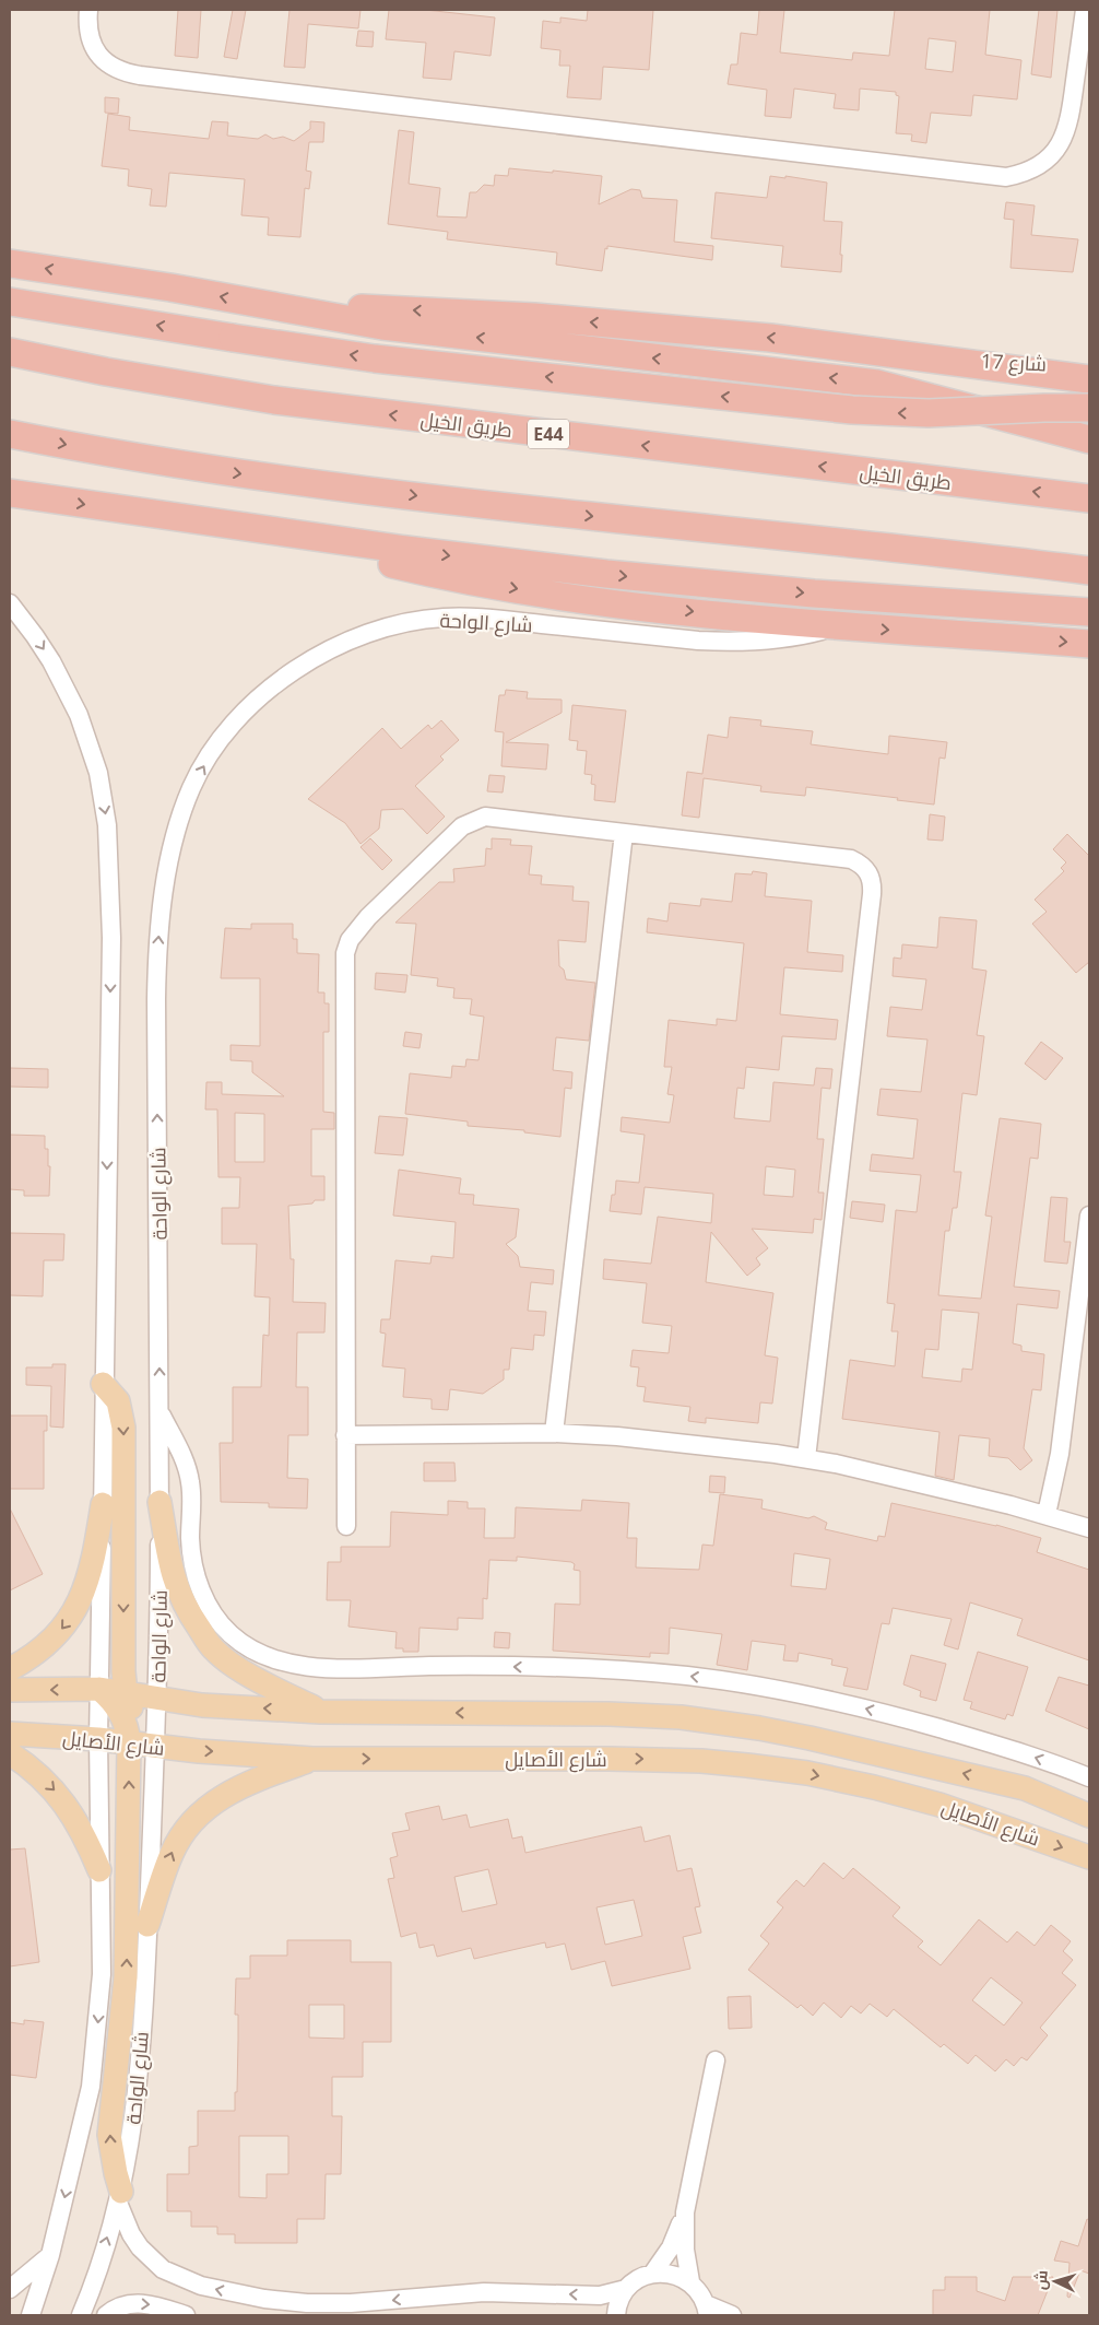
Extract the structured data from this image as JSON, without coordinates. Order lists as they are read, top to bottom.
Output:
{
  "streets": {
    "highway": ["طريق الخيل", "E44"],
    "main road": ["شارع الأصايل"],
    "street": ["17 شارع", "شارع الواحة"]
  },
  "crossings": [
    ["شارع الواحة", "شارع الأصايل"]
  ],
  "north": "left"
}
